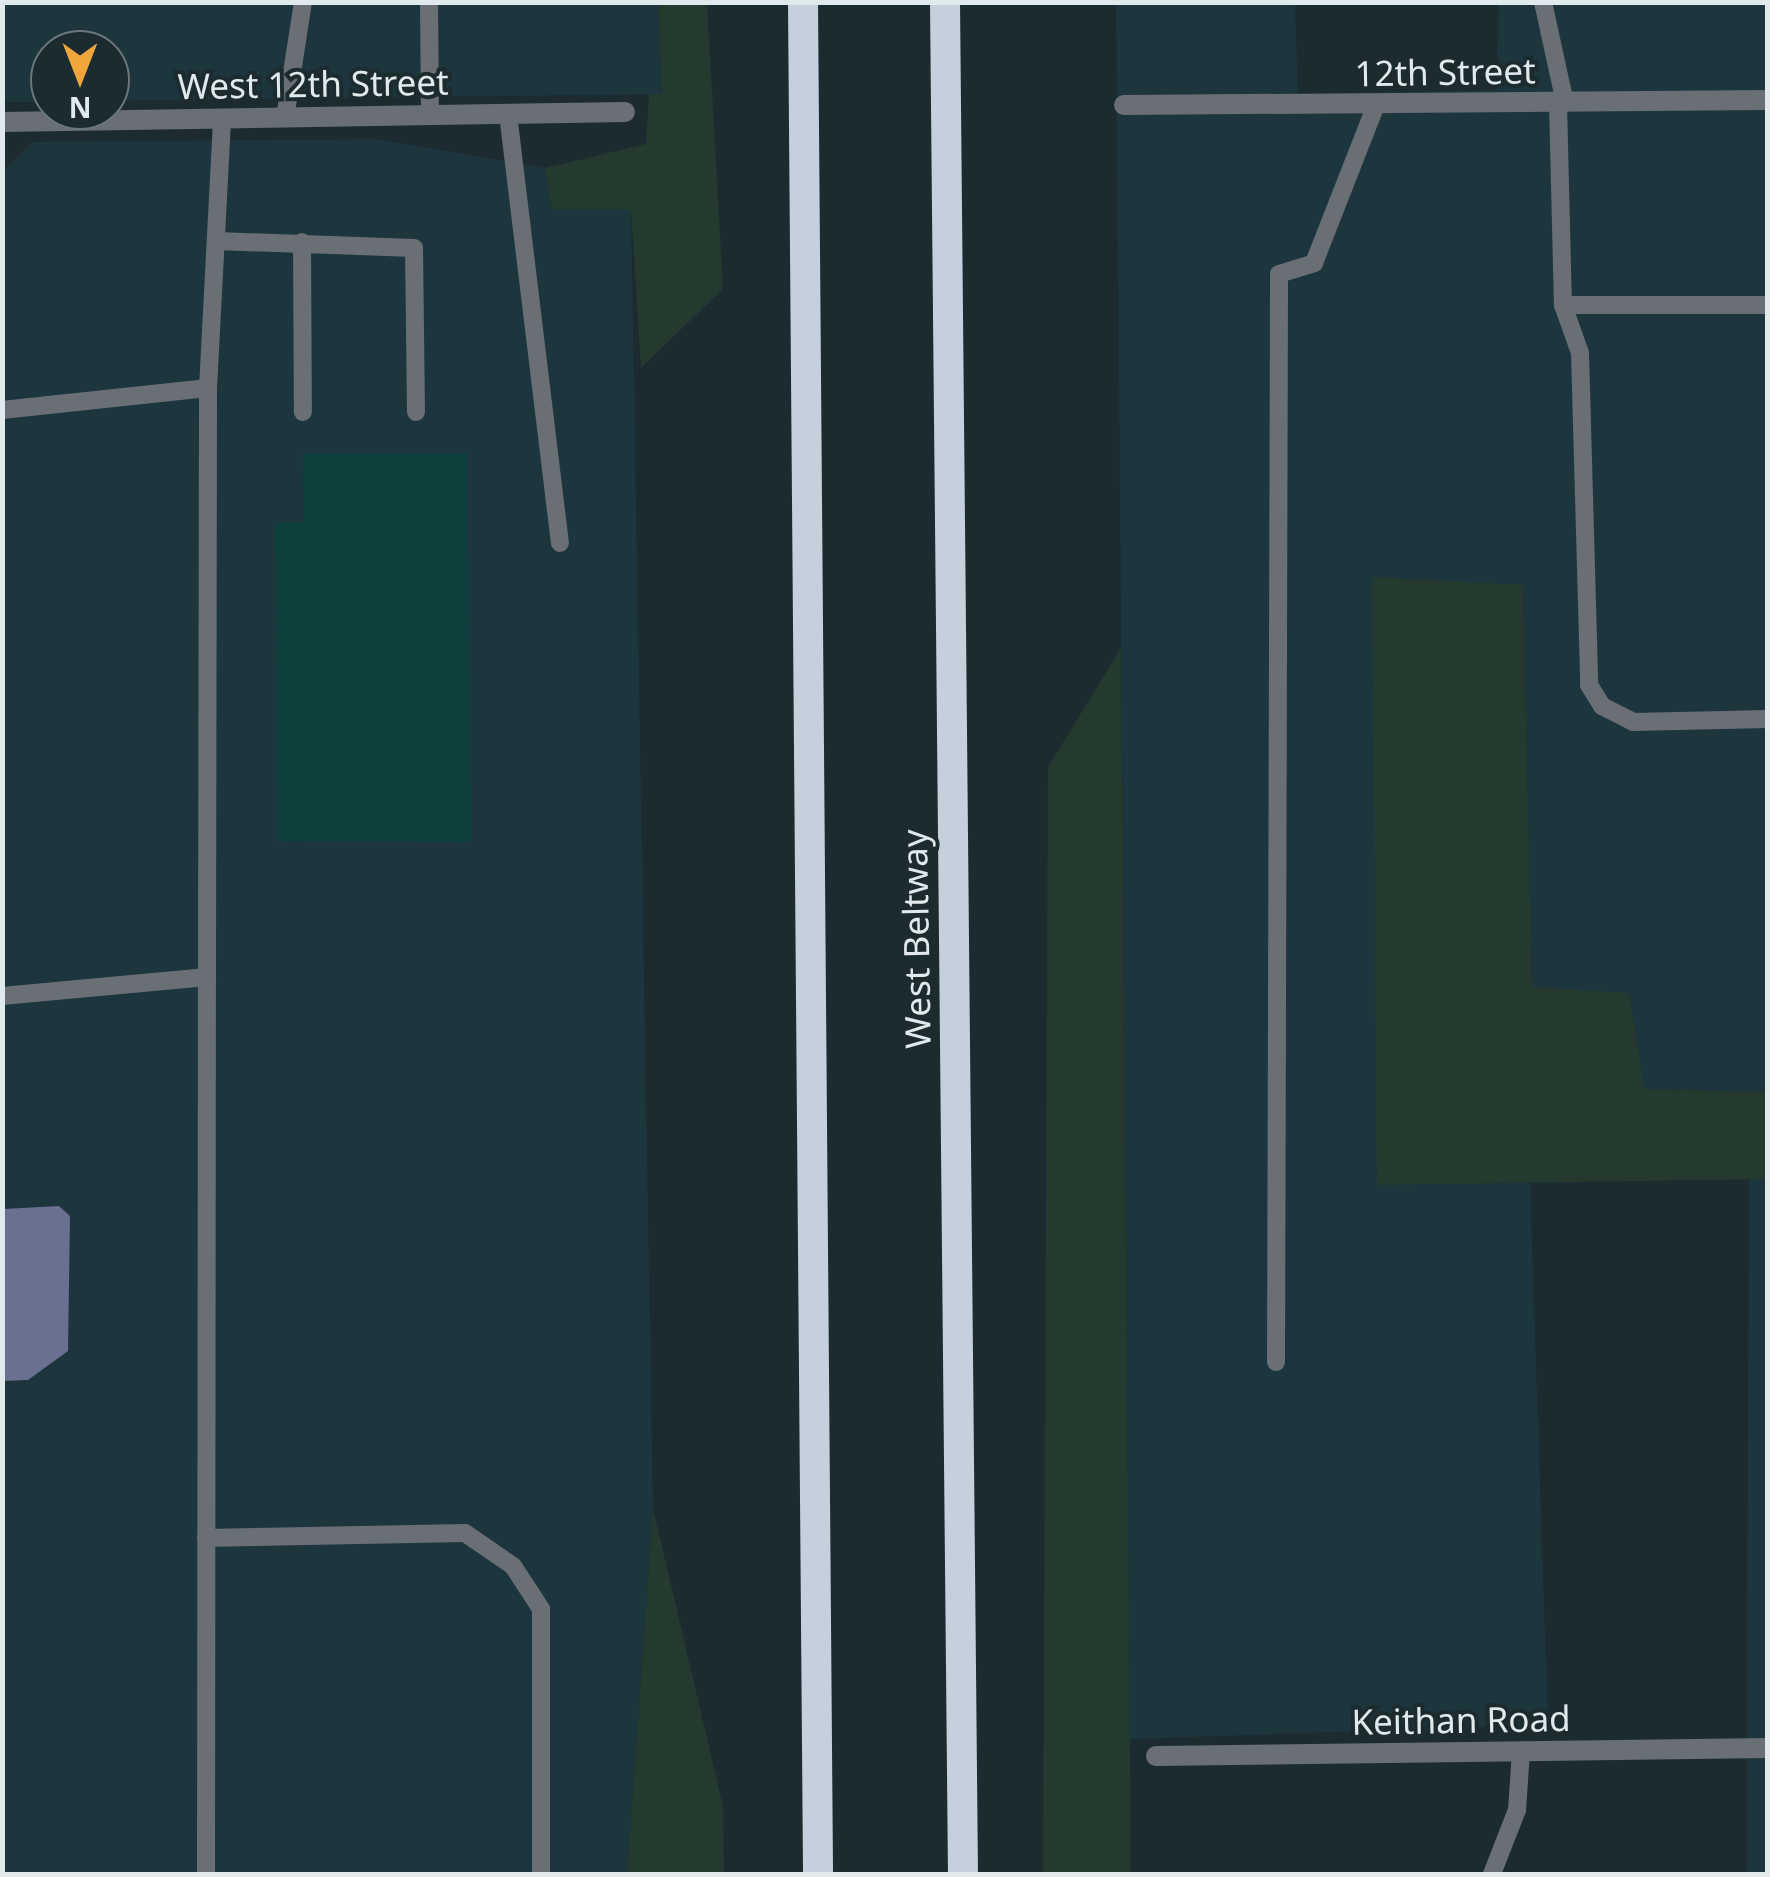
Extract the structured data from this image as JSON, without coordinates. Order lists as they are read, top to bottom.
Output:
{
  "streets": {
    "highway": ["West Beltway"],
    "street": ["12th Street", "West 12th Street", "Keithan Road"]
  },
  "north": "bottom"
}
